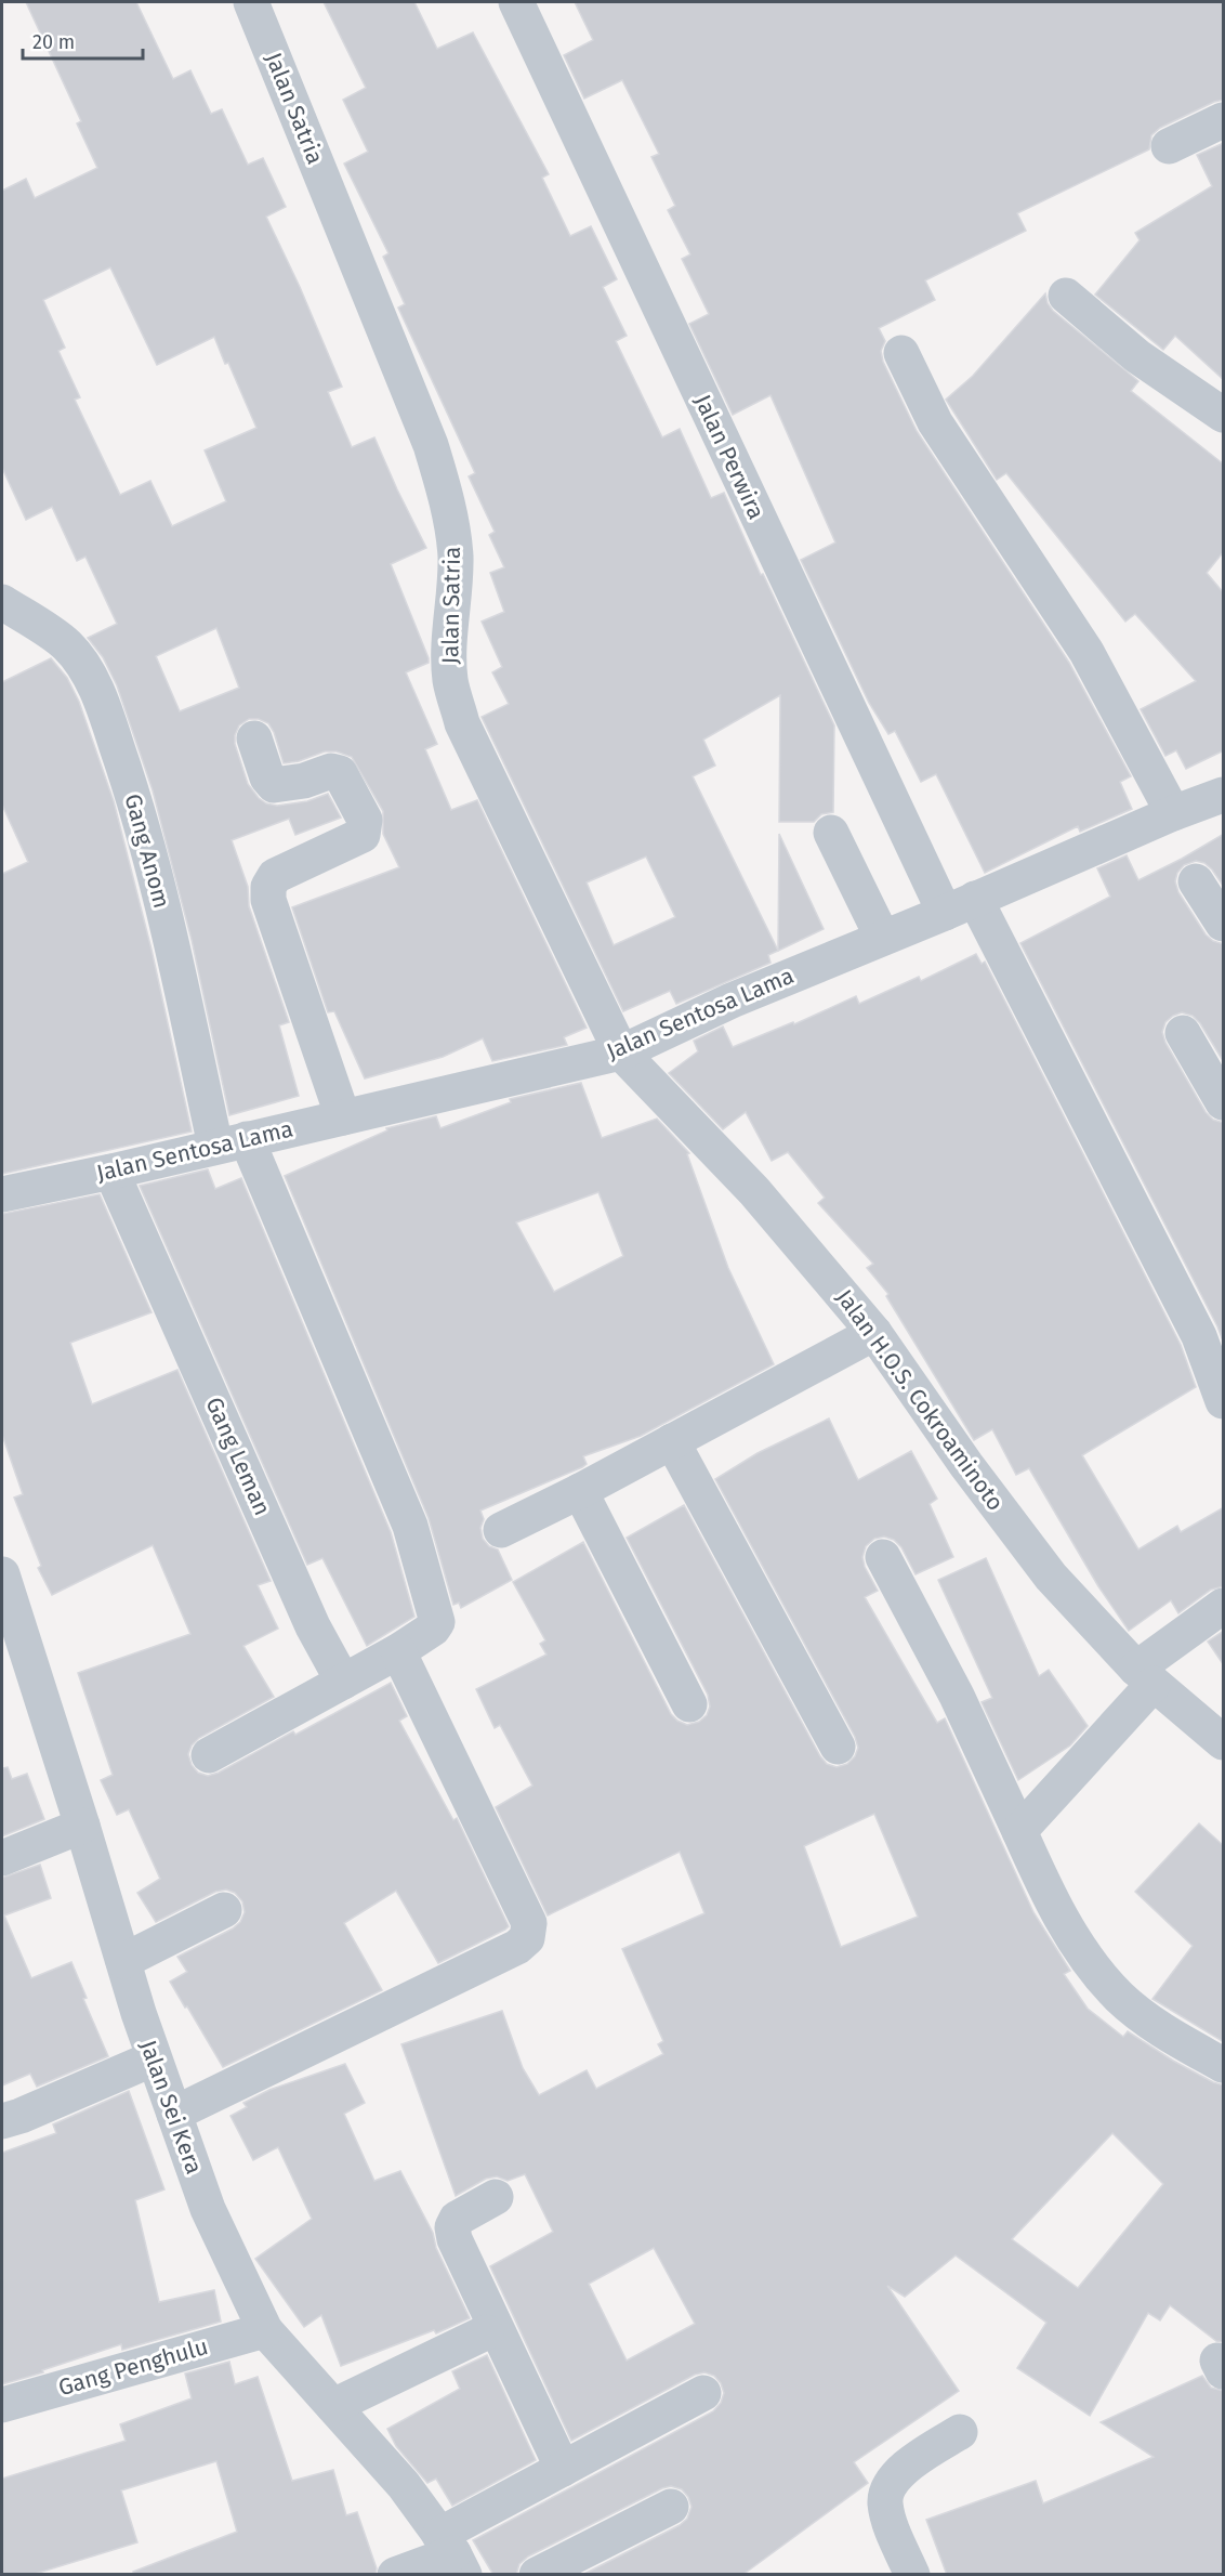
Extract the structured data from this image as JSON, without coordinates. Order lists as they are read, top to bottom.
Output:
{
  "streets": {
    "street": [
      "Jalan Satria",
      "Jalan Perwira",
      "Gang Anom",
      "Jalan Sentosa Lama",
      "Jalan H.O.S. Cokroaminoto",
      "Gang Leman",
      "Jalan Sei Kera",
      "Gang Penghulu"
    ]
  },
  "crossings": [
    ["Jalan Satria", "Jalan Sentosa Lama"],
    ["Jalan Satria", "Jalan H.O.S. Cokroaminoto"],
    ["Jalan Perwira", "Jalan Sentosa Lama"],
    ["Gang Anom", "Jalan Sentosa Lama"],
    ["Jalan Sentosa Lama", "Jalan H.O.S. Cokroaminoto"],
    ["Jalan Sentosa Lama", "Gang Leman"],
    ["Jalan Sei Kera", "Gang Penghulu"]
  ],
  "scale_bar": "20 m"
}
